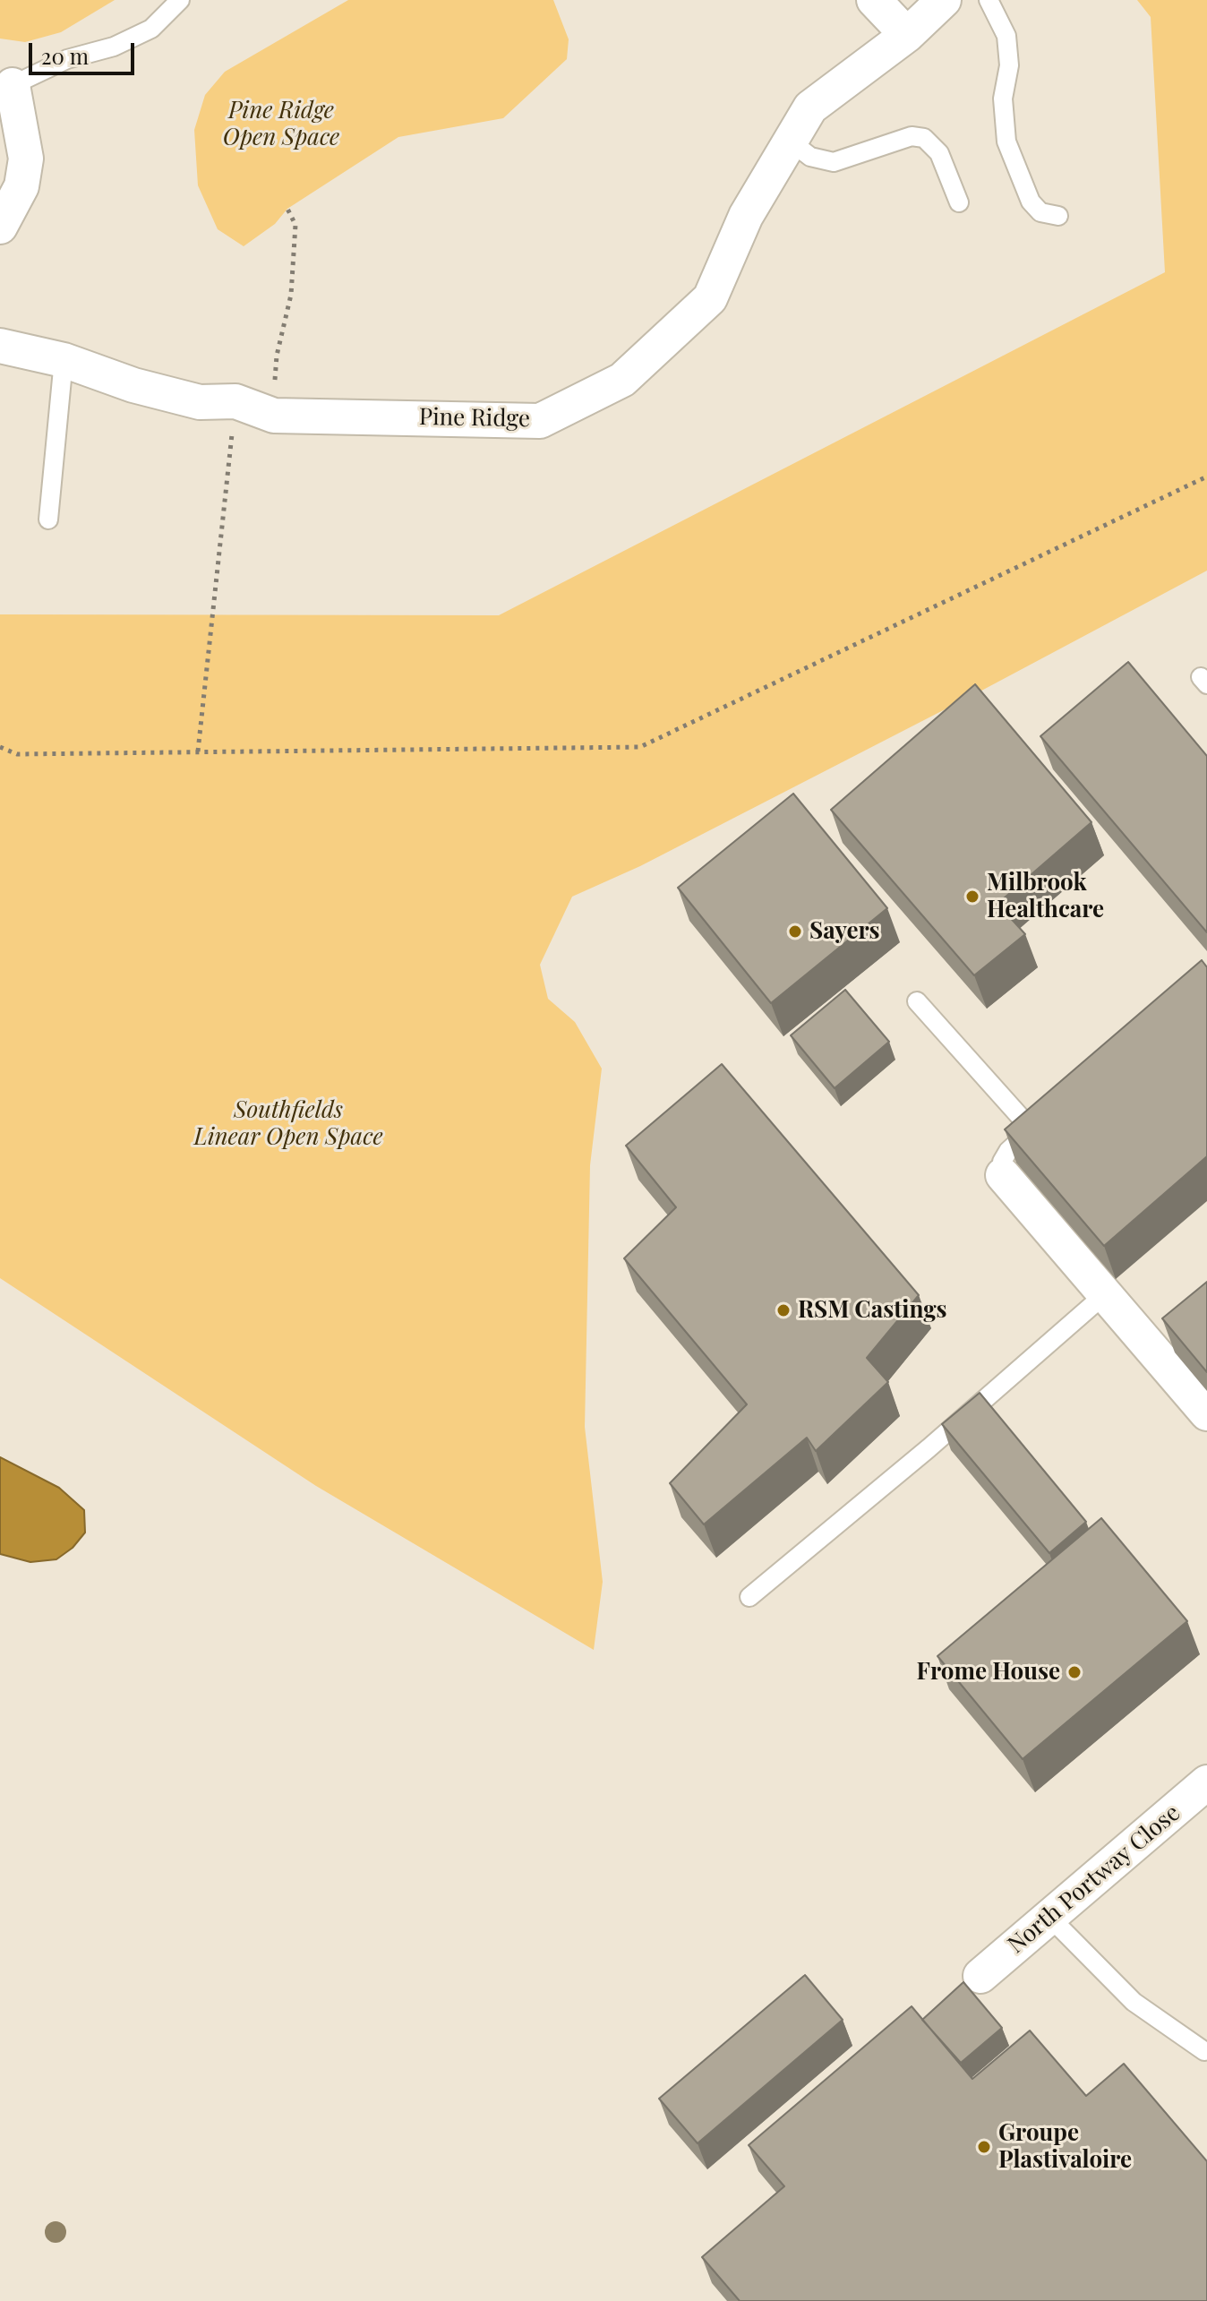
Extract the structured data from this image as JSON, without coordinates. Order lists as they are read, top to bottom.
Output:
{
  "streets": {
    "street": ["Pine Ridge", "North Portway Close"]
  },
  "parks": ["Pine Ridge Open Space", "Southfields Linear Open Space"],
  "places": [
    "Milbrook Healthcare",
    "Sayers",
    "RSM Castings",
    "Frome House",
    "Groupe Plastivaloire"
  ],
  "scale_bar": "20 m"
}
